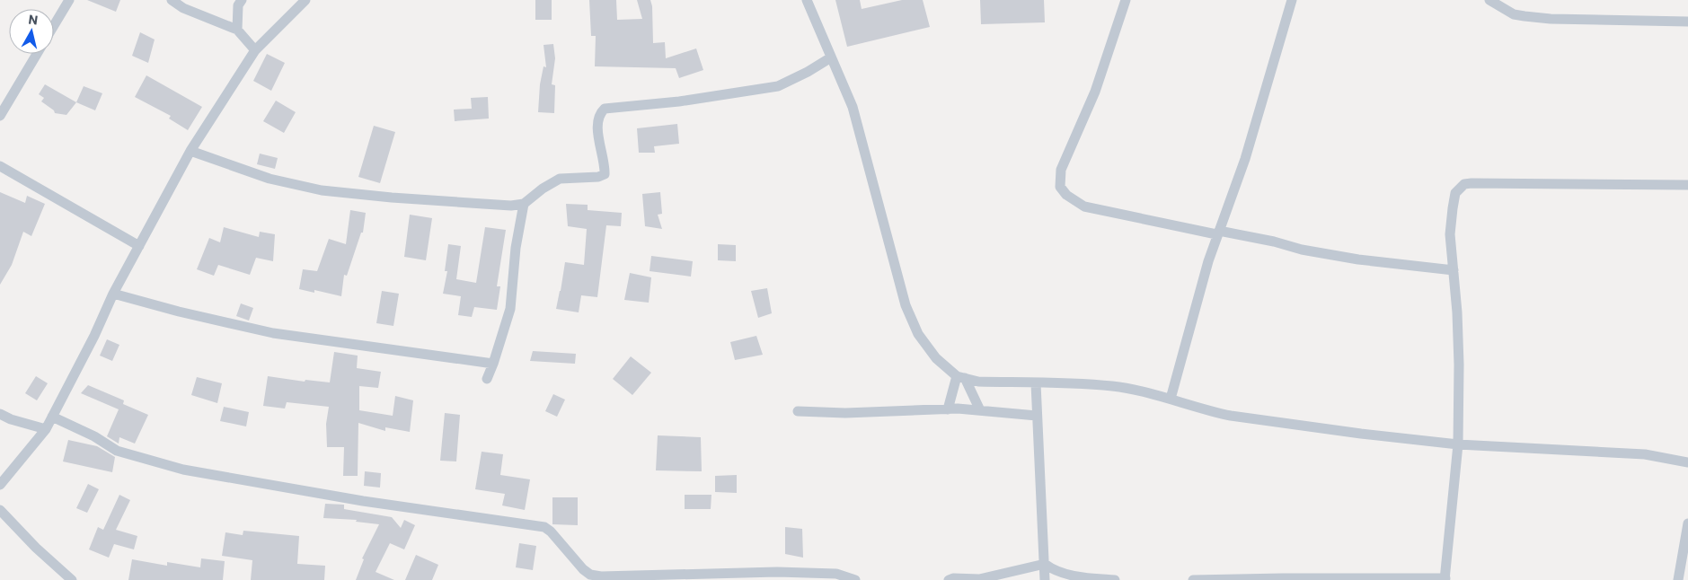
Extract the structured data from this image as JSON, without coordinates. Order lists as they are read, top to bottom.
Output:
{
  "north": "top"
}
